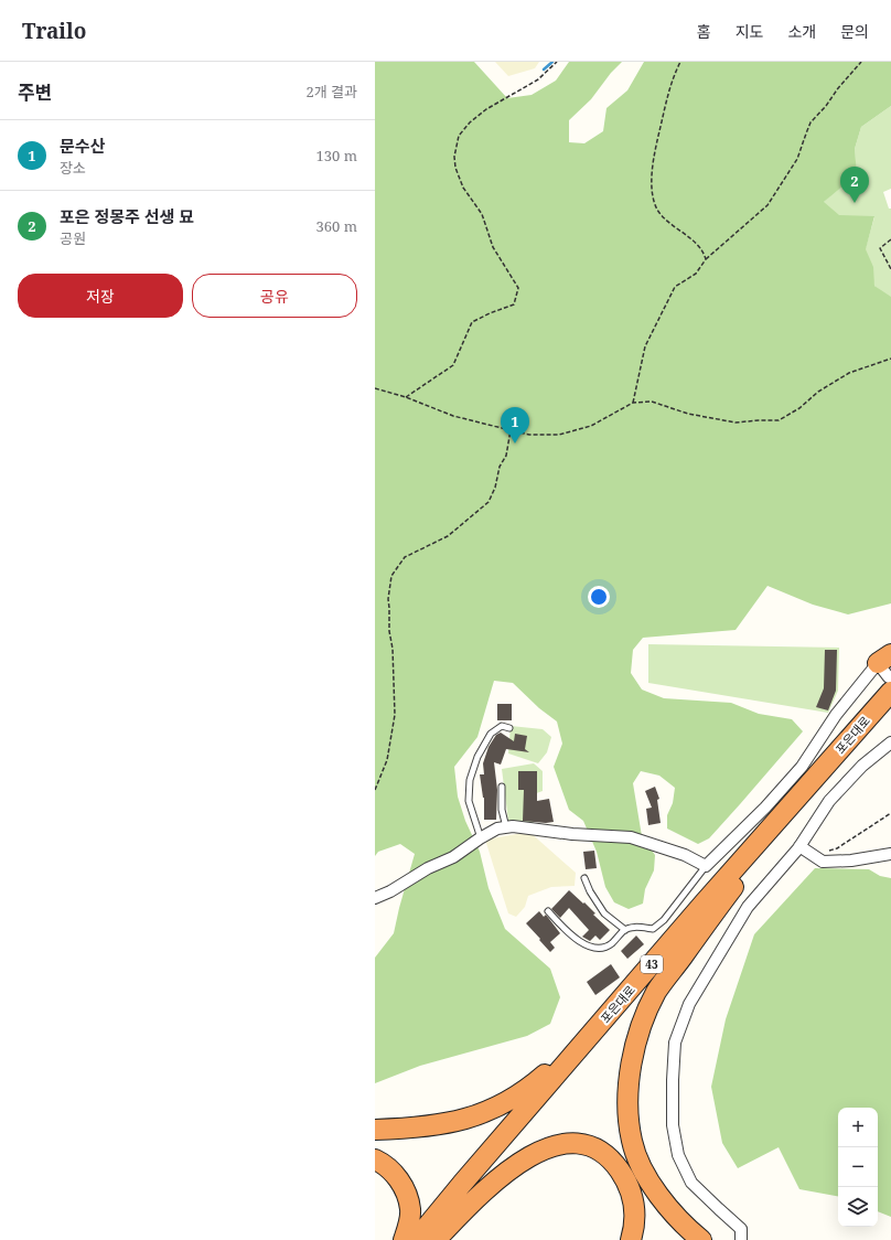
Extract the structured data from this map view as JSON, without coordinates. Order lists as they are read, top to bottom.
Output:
{
  "streets": {
    "highway": ["포은대로", "43"]
  },
  "page": {
    "header": "Trailo",
    "nav": [
      "홈",
      "지도",
      "소개",
      "문의"
    ],
    "heading": ["주변", "2개 결과"],
    "list": [
      {
        "mark": "1",
        "name": "문수산",
        "note": "장소",
        "value": "130 m"
      },
      {
        "mark": "2",
        "name": "포은 정몽주 선생 묘",
        "note": "공원",
        "value": "360 m"
      }
    ],
    "pins": ["2", "1"],
    "buttons": ["저장", "공유"],
    "map_buttons": ["+", "−"]
  }
}
